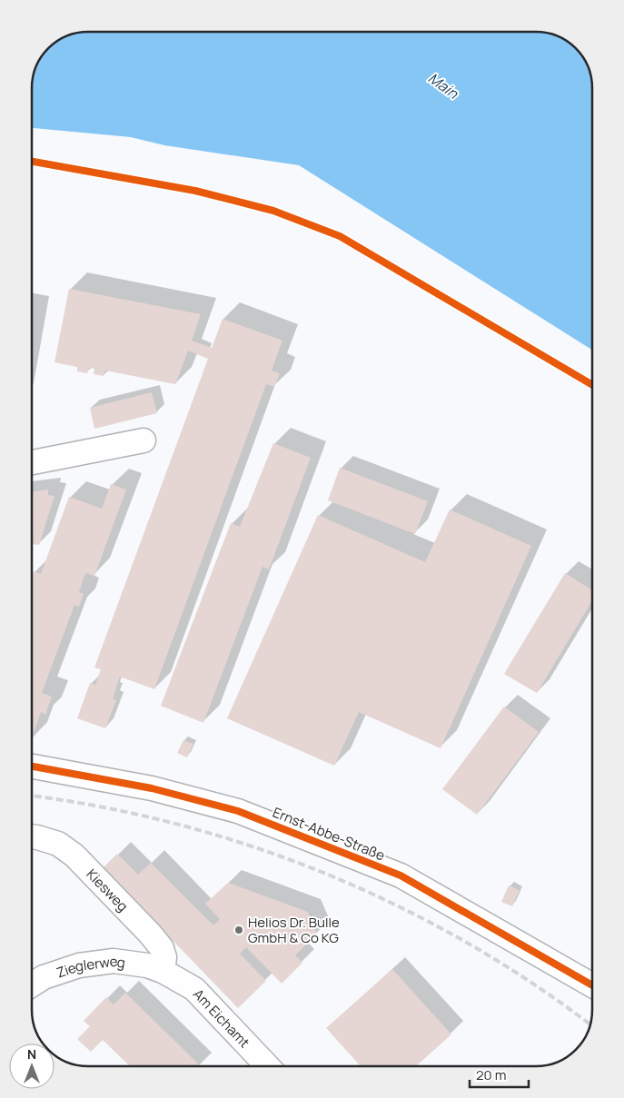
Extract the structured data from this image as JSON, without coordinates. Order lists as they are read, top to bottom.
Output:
{
  "streets": {
    "street": [
      "Ernst-Abbe-Straße",
      "Kiesweg",
      "Zieglerweg",
      "Am Eichamt"
    ]
  },
  "crossings": [
    ["Kiesweg", "Zieglerweg"],
    ["Kiesweg", "Am Eichamt"],
    ["Zieglerweg", "Am Eichamt"]
  ],
  "water": ["Main"],
  "places": ["Helios Dr. Bulle GmbH & Co KG"],
  "scale_bar": "20 m",
  "north": "top"
}
